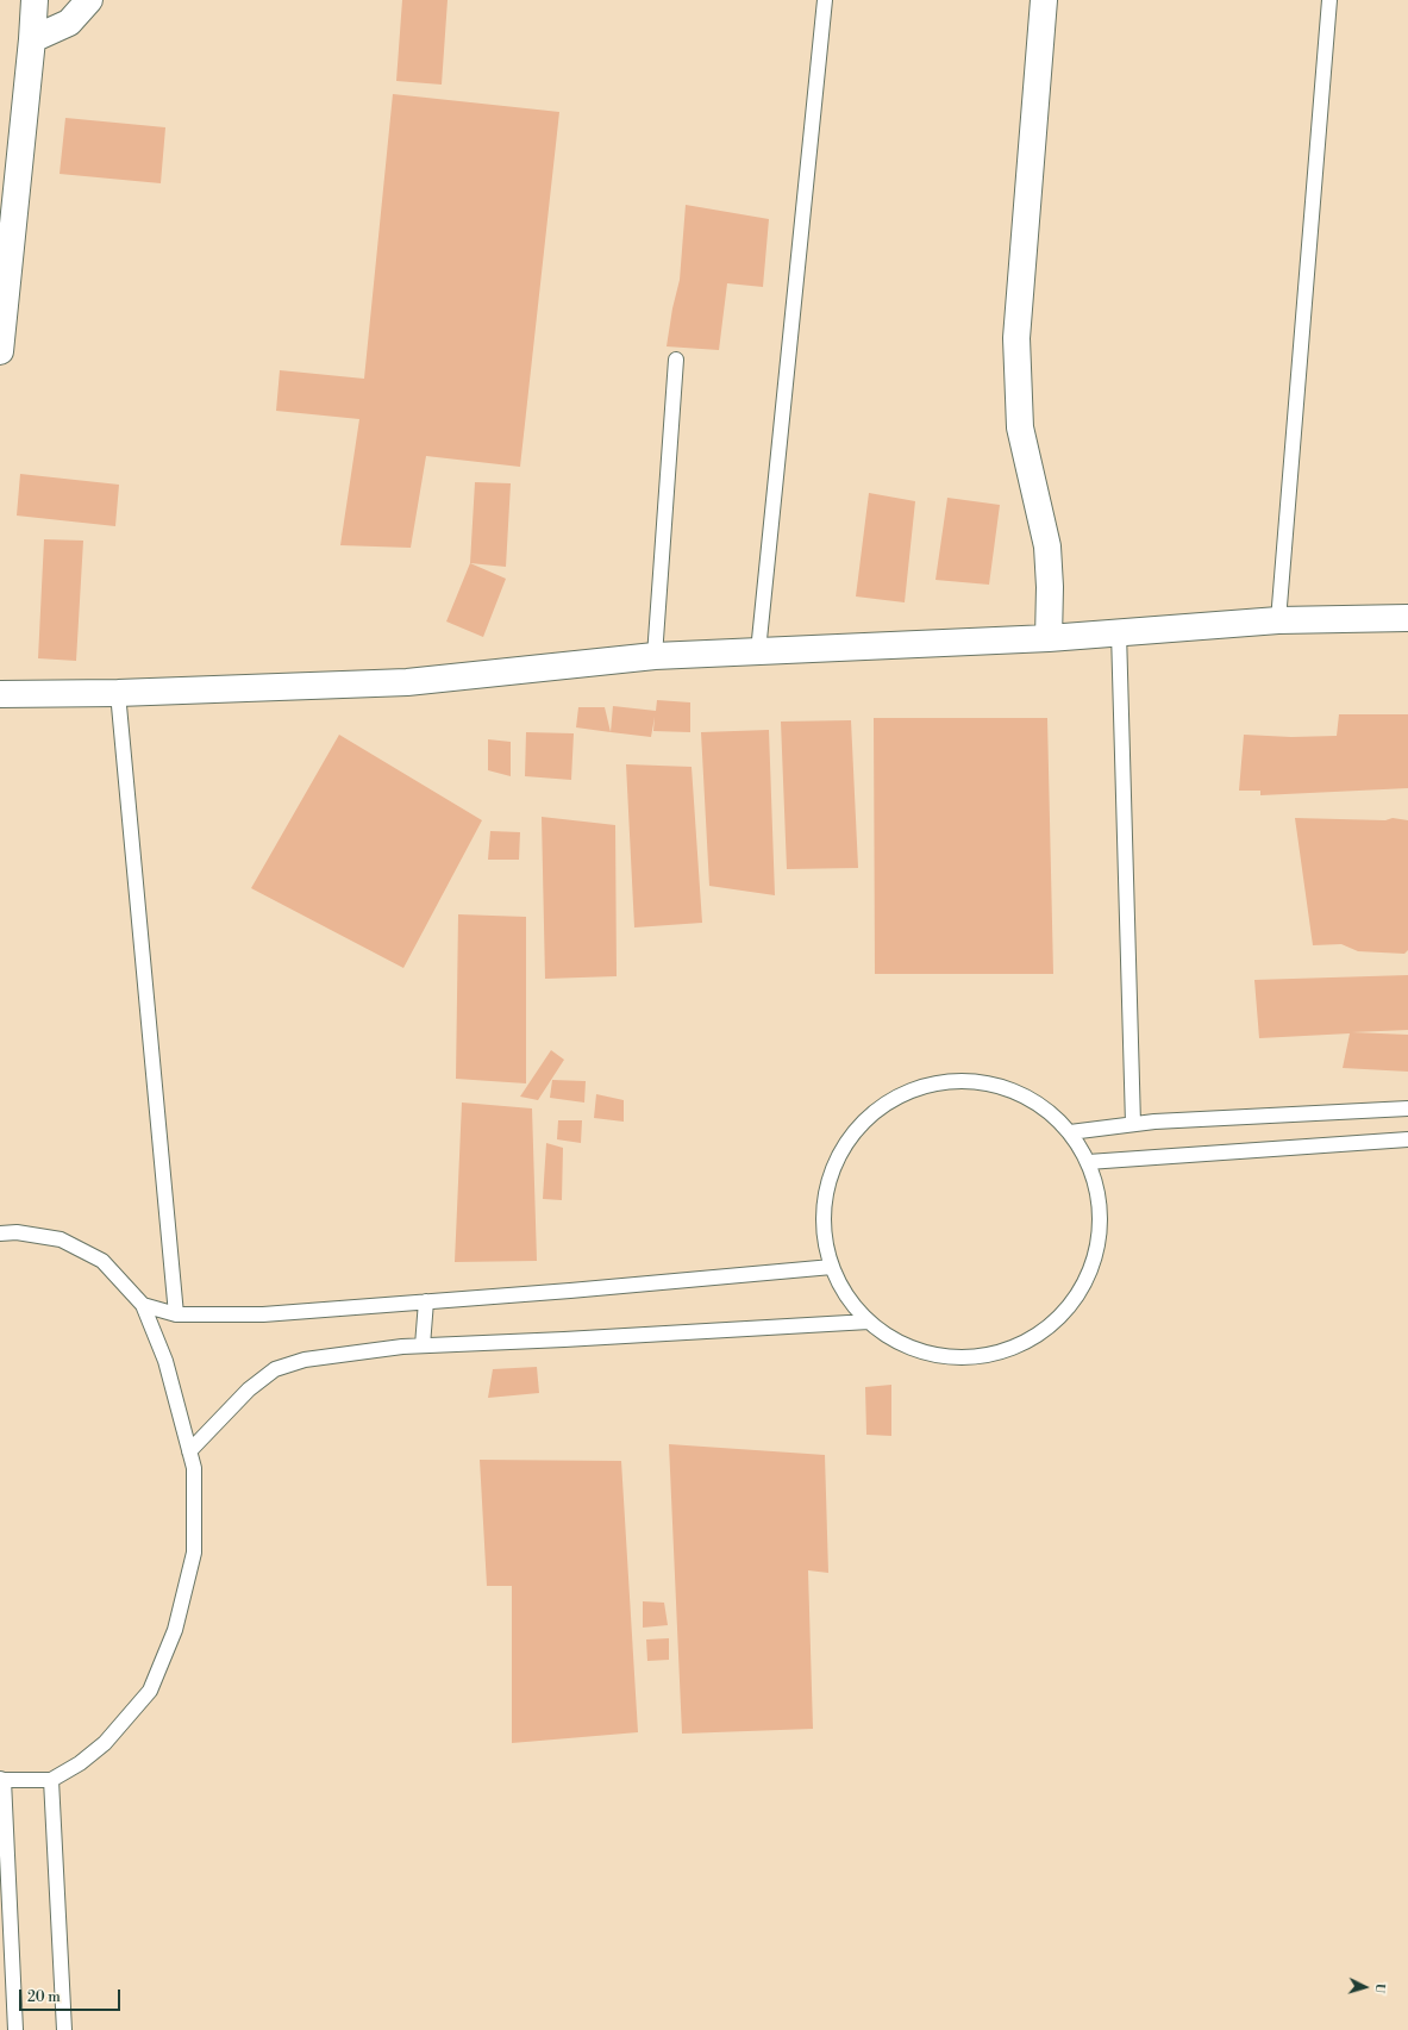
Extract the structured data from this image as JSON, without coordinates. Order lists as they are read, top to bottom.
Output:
{
  "scale_bar": "20 m",
  "north": "right"
}
